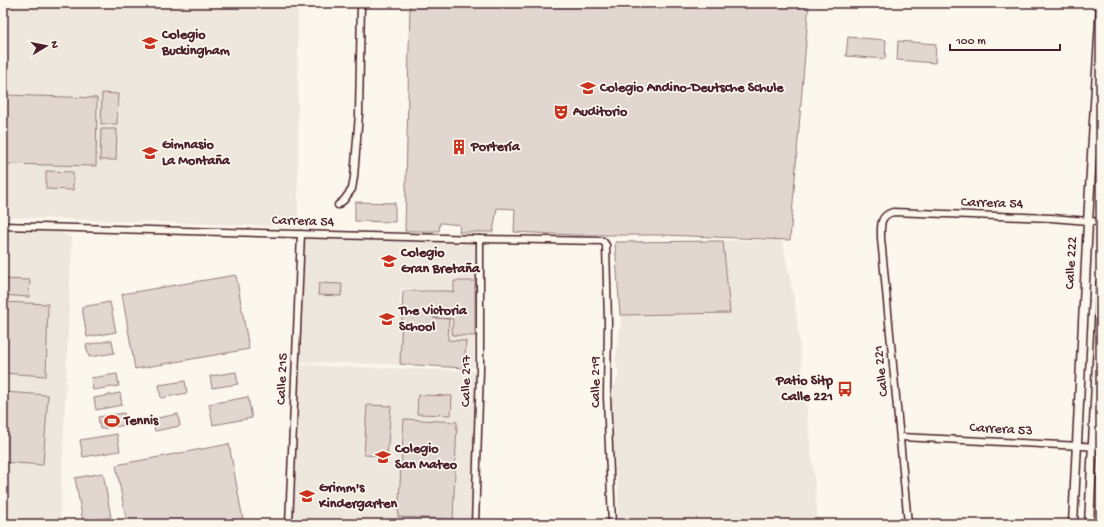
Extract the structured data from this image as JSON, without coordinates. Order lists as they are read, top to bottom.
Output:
{
  "streets": {
    "street": [
      "Carrera 54",
      "Calle 222",
      "Calle 221",
      "Calle 215",
      "Calle 217",
      "Calle 219",
      "Carrera 53"
    ]
  },
  "crossings": [
    ["Carrera 54", "Calle 222"],
    ["Carrera 54", "Calle 221"],
    ["Carrera 54", "Calle 215"],
    ["Carrera 54", "Calle 217"],
    ["Carrera 54", "Calle 219"],
    ["Calle 222", "Carrera 53"],
    ["Calle 221", "Carrera 53"]
  ],
  "places": {
    "school or university": [
      "Colegio Buckingham",
      "Colegio Andino-Deutsche Schule",
      "Gimnasio La Montaña",
      "Colegio Gran Bretaña",
      "The Victoria School",
      "Colegio San Mateo",
      "Grimm's Kindergarten"
    ],
    "theatre": ["Auditorio"],
    "building": ["Portería"],
    "bus stop": ["Patio Sitp Calle 221"],
    "sports": ["Tennis"]
  },
  "scale_bar": "100 m",
  "north": "right"
}
